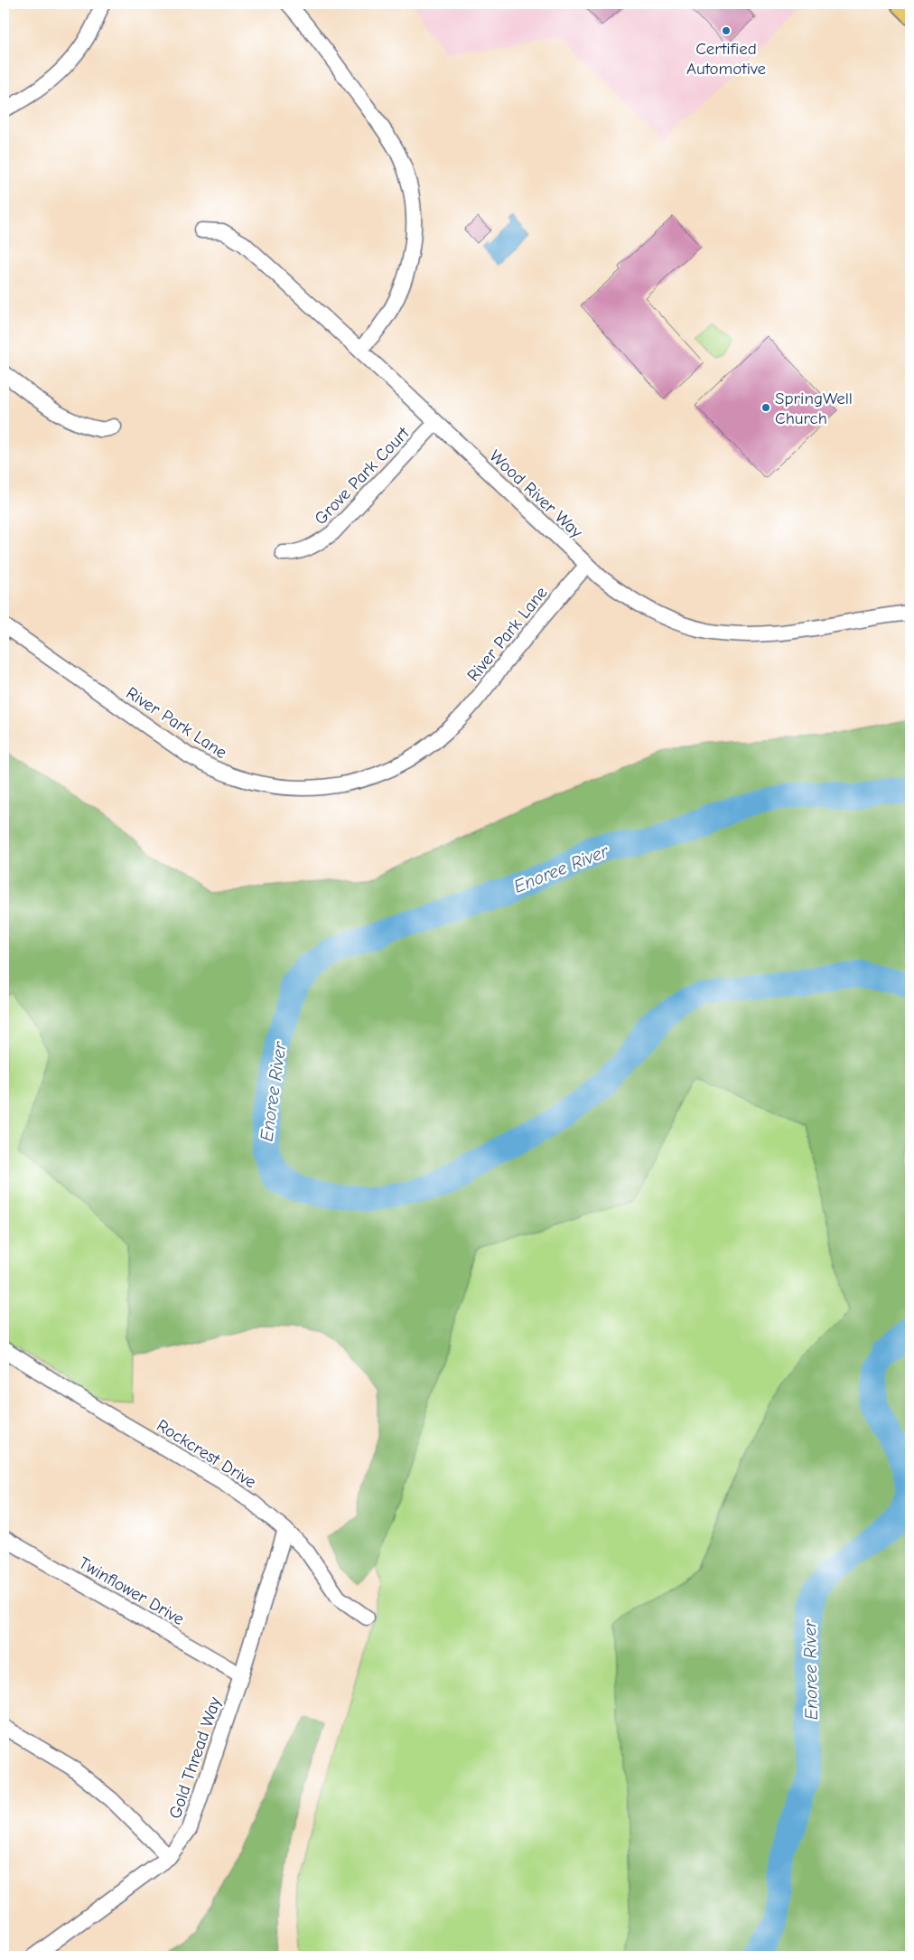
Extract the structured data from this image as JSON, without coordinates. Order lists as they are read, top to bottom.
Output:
{
  "streets": {
    "street": [
      "Grove Park Court",
      "Wood River Way",
      "River Park Lane",
      "Rockcrest Drive",
      "Twinflower Drive",
      "Gold Thread Way"
    ]
  },
  "crossings": [
    ["Grove Park Court", "Wood River Way"],
    ["Wood River Way", "River Park Lane"],
    ["Rockcrest Drive", "Gold Thread Way"],
    ["Twinflower Drive", "Gold Thread Way"]
  ],
  "water": ["Enoree River"],
  "places": ["Certified Automotive", "SpringWell Church"]
}
